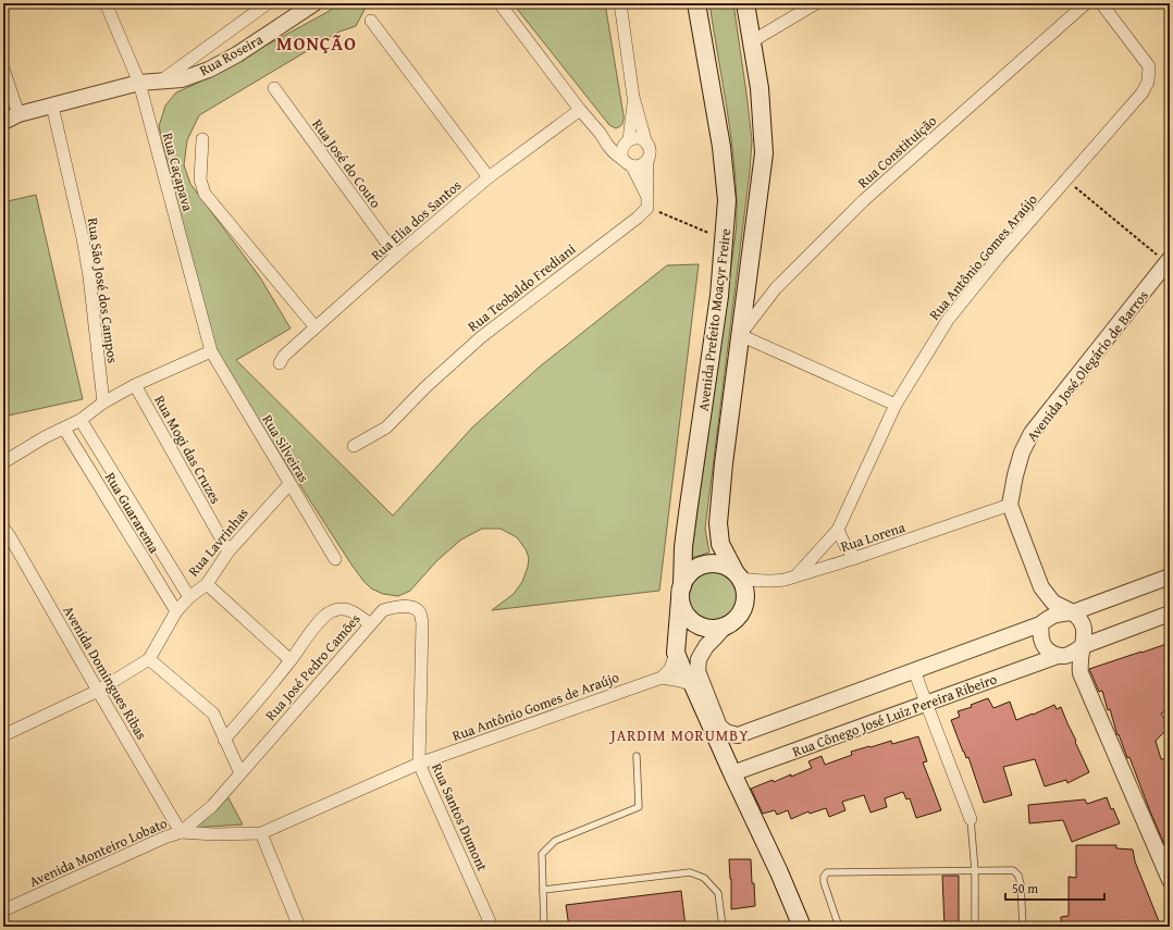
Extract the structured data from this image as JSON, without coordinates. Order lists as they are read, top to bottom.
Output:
{
  "streets": {
    "main road": ["Avenida Prefeito Moacyr Freire"],
    "street": [
      "Rua Roseira",
      "Rua Constituição",
      "Rua José do Couto",
      "Rua Caçapava",
      "Rua Elia dos Santos",
      "Rua Antônio Gomes Araújo",
      "Rua Teobaldo Frediani",
      "Rua São José dos Campos",
      "Avenida José Olegário de Barros",
      "Rua Silveiras",
      "Rua Mogi das Cruzes",
      "Rua Guararema",
      "Rua Lorena",
      "Rua Lavrinhas",
      "Rua José Pedro Camões",
      "Avenida Domingues Ribas",
      "Rua Antônio Gomes de Araújo",
      "Rua Cônego José Luiz Pereira Ribeiro",
      "Rua Santos Dumont",
      "Avenida Monteiro Lobato"
    ]
  },
  "crossings": [
    ["Rua Roseira", "Rua Caçapava"],
    ["Rua Roseira", "Rua São José dos Campos"],
    ["Rua Constituição", "Avenida Prefeito Moacyr Freire"],
    ["Rua José do Couto", "Rua Elia dos Santos"],
    ["Rua Caçapava", "Rua Silveiras"],
    ["Rua Antônio Gomes Araújo", "Rua Lorena"],
    ["Avenida Prefeito Moacyr Freire", "Rua Lorena"],
    ["Avenida Prefeito Moacyr Freire", "Rua Antônio Gomes de Araújo"],
    ["Avenida Prefeito Moacyr Freire", "Rua Cônego José Luiz Pereira Ribeiro"],
    ["Avenida José Olegário de Barros", "Rua Lorena"],
    ["Rua Silveiras", "Rua Lavrinhas"],
    ["Rua Mogi das Cruzes", "Rua Lavrinhas"],
    ["Rua Guararema", "Rua Lavrinhas"],
    ["Rua Lavrinhas", "Avenida Domingues Ribas"],
    ["Rua José Pedro Camões", "Avenida Domingues Ribas"],
    ["Rua José Pedro Camões", "Rua Santos Dumont"],
    ["Rua José Pedro Camões", "Avenida Monteiro Lobato"],
    ["Avenida Domingues Ribas", "Avenida Monteiro Lobato"],
    ["Rua Antônio Gomes de Araújo", "Rua Santos Dumont"]
  ],
  "districts": ["MONÇÃO", "JARDIM MORUMBY"],
  "scale_bar": "50 m"
}
